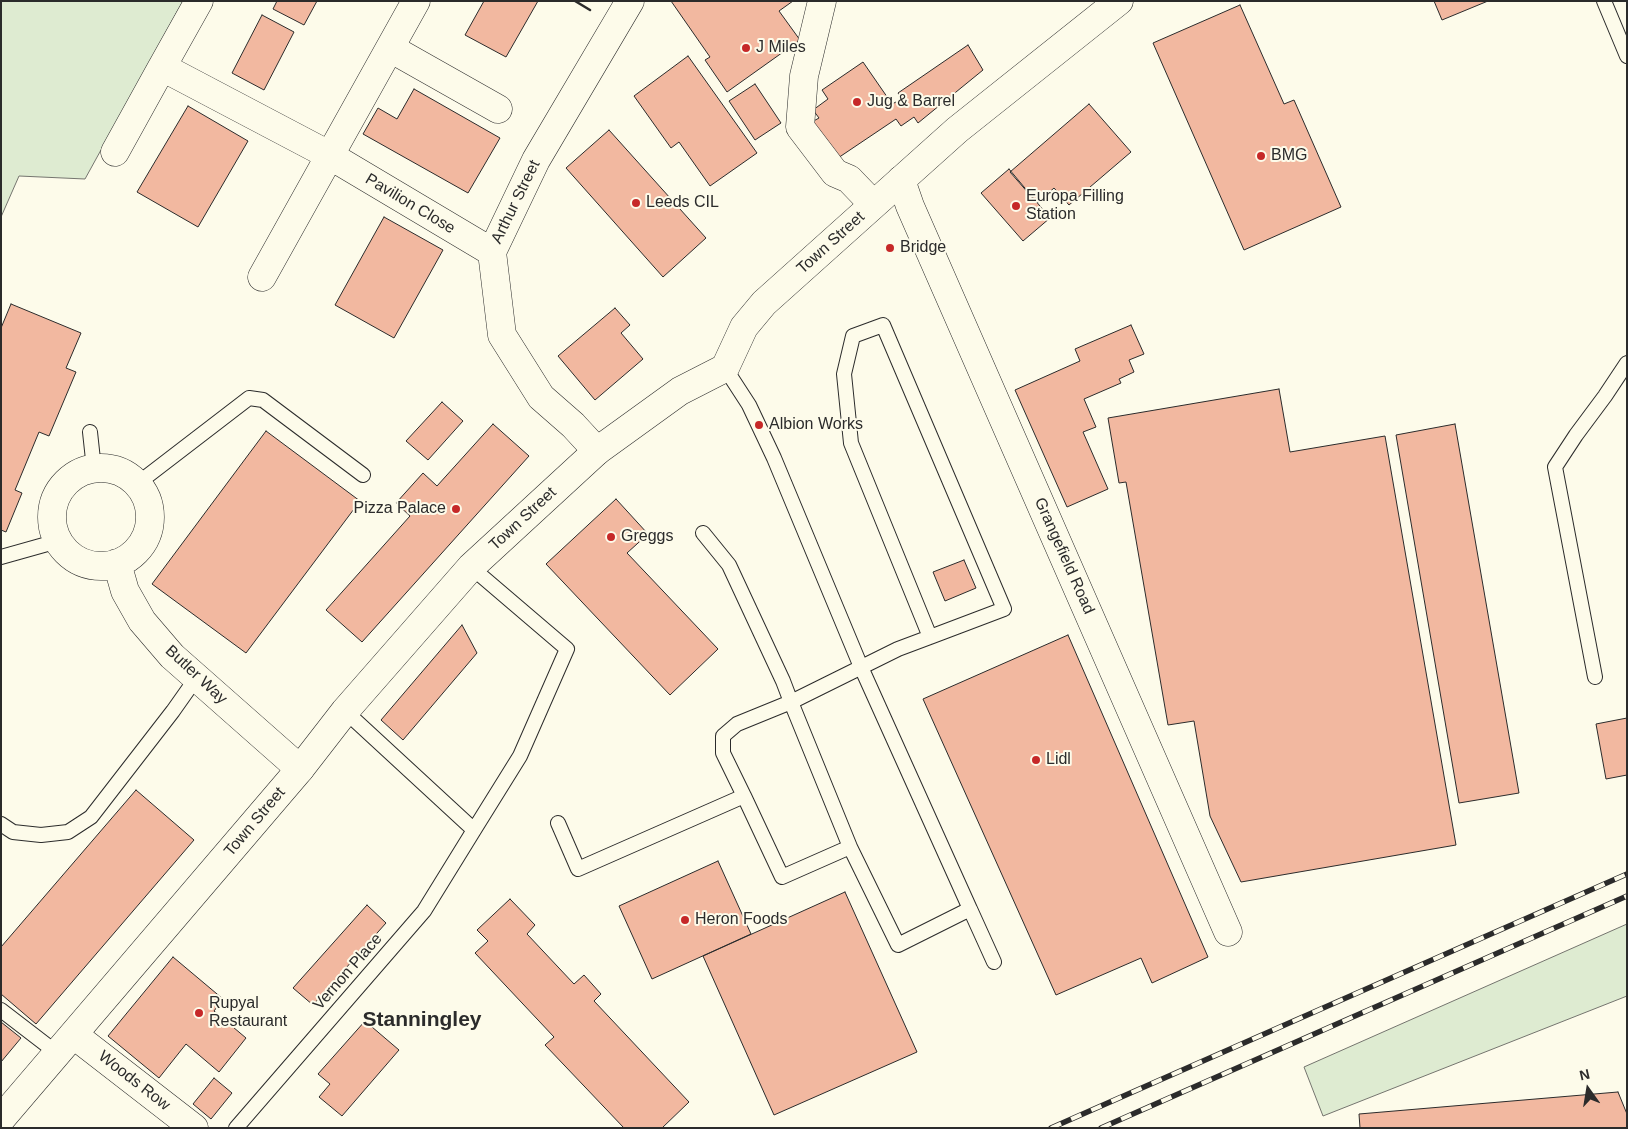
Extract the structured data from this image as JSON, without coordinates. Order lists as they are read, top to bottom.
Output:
{
  "streets": {
    "street": [
      "Arthur Street",
      "Pavilion Close",
      "Town Street",
      "Grangefield Road",
      "Butler Way",
      "Woods Row"
    ],
    "lane": ["Vernon Place"]
  },
  "crossings": [
    ["Arthur Street", "Pavilion Close"],
    ["Arthur Street", "Town Street"],
    ["Town Street", "Grangefield Road"],
    ["Town Street", "Butler Way"],
    ["Town Street", "Vernon Place"],
    ["Town Street", "Woods Row"]
  ],
  "districts": ["Stanningley"],
  "places": [
    "J Miles",
    "Jug & Barrel",
    "BMG",
    "Leeds CIL",
    "Europa Filling Station",
    "Bridge",
    "Albion Works",
    "Pizza Palace",
    "Greggs",
    "Lidl",
    "Heron Foods",
    "Rupyal Restaurant"
  ],
  "north": "top"
}
